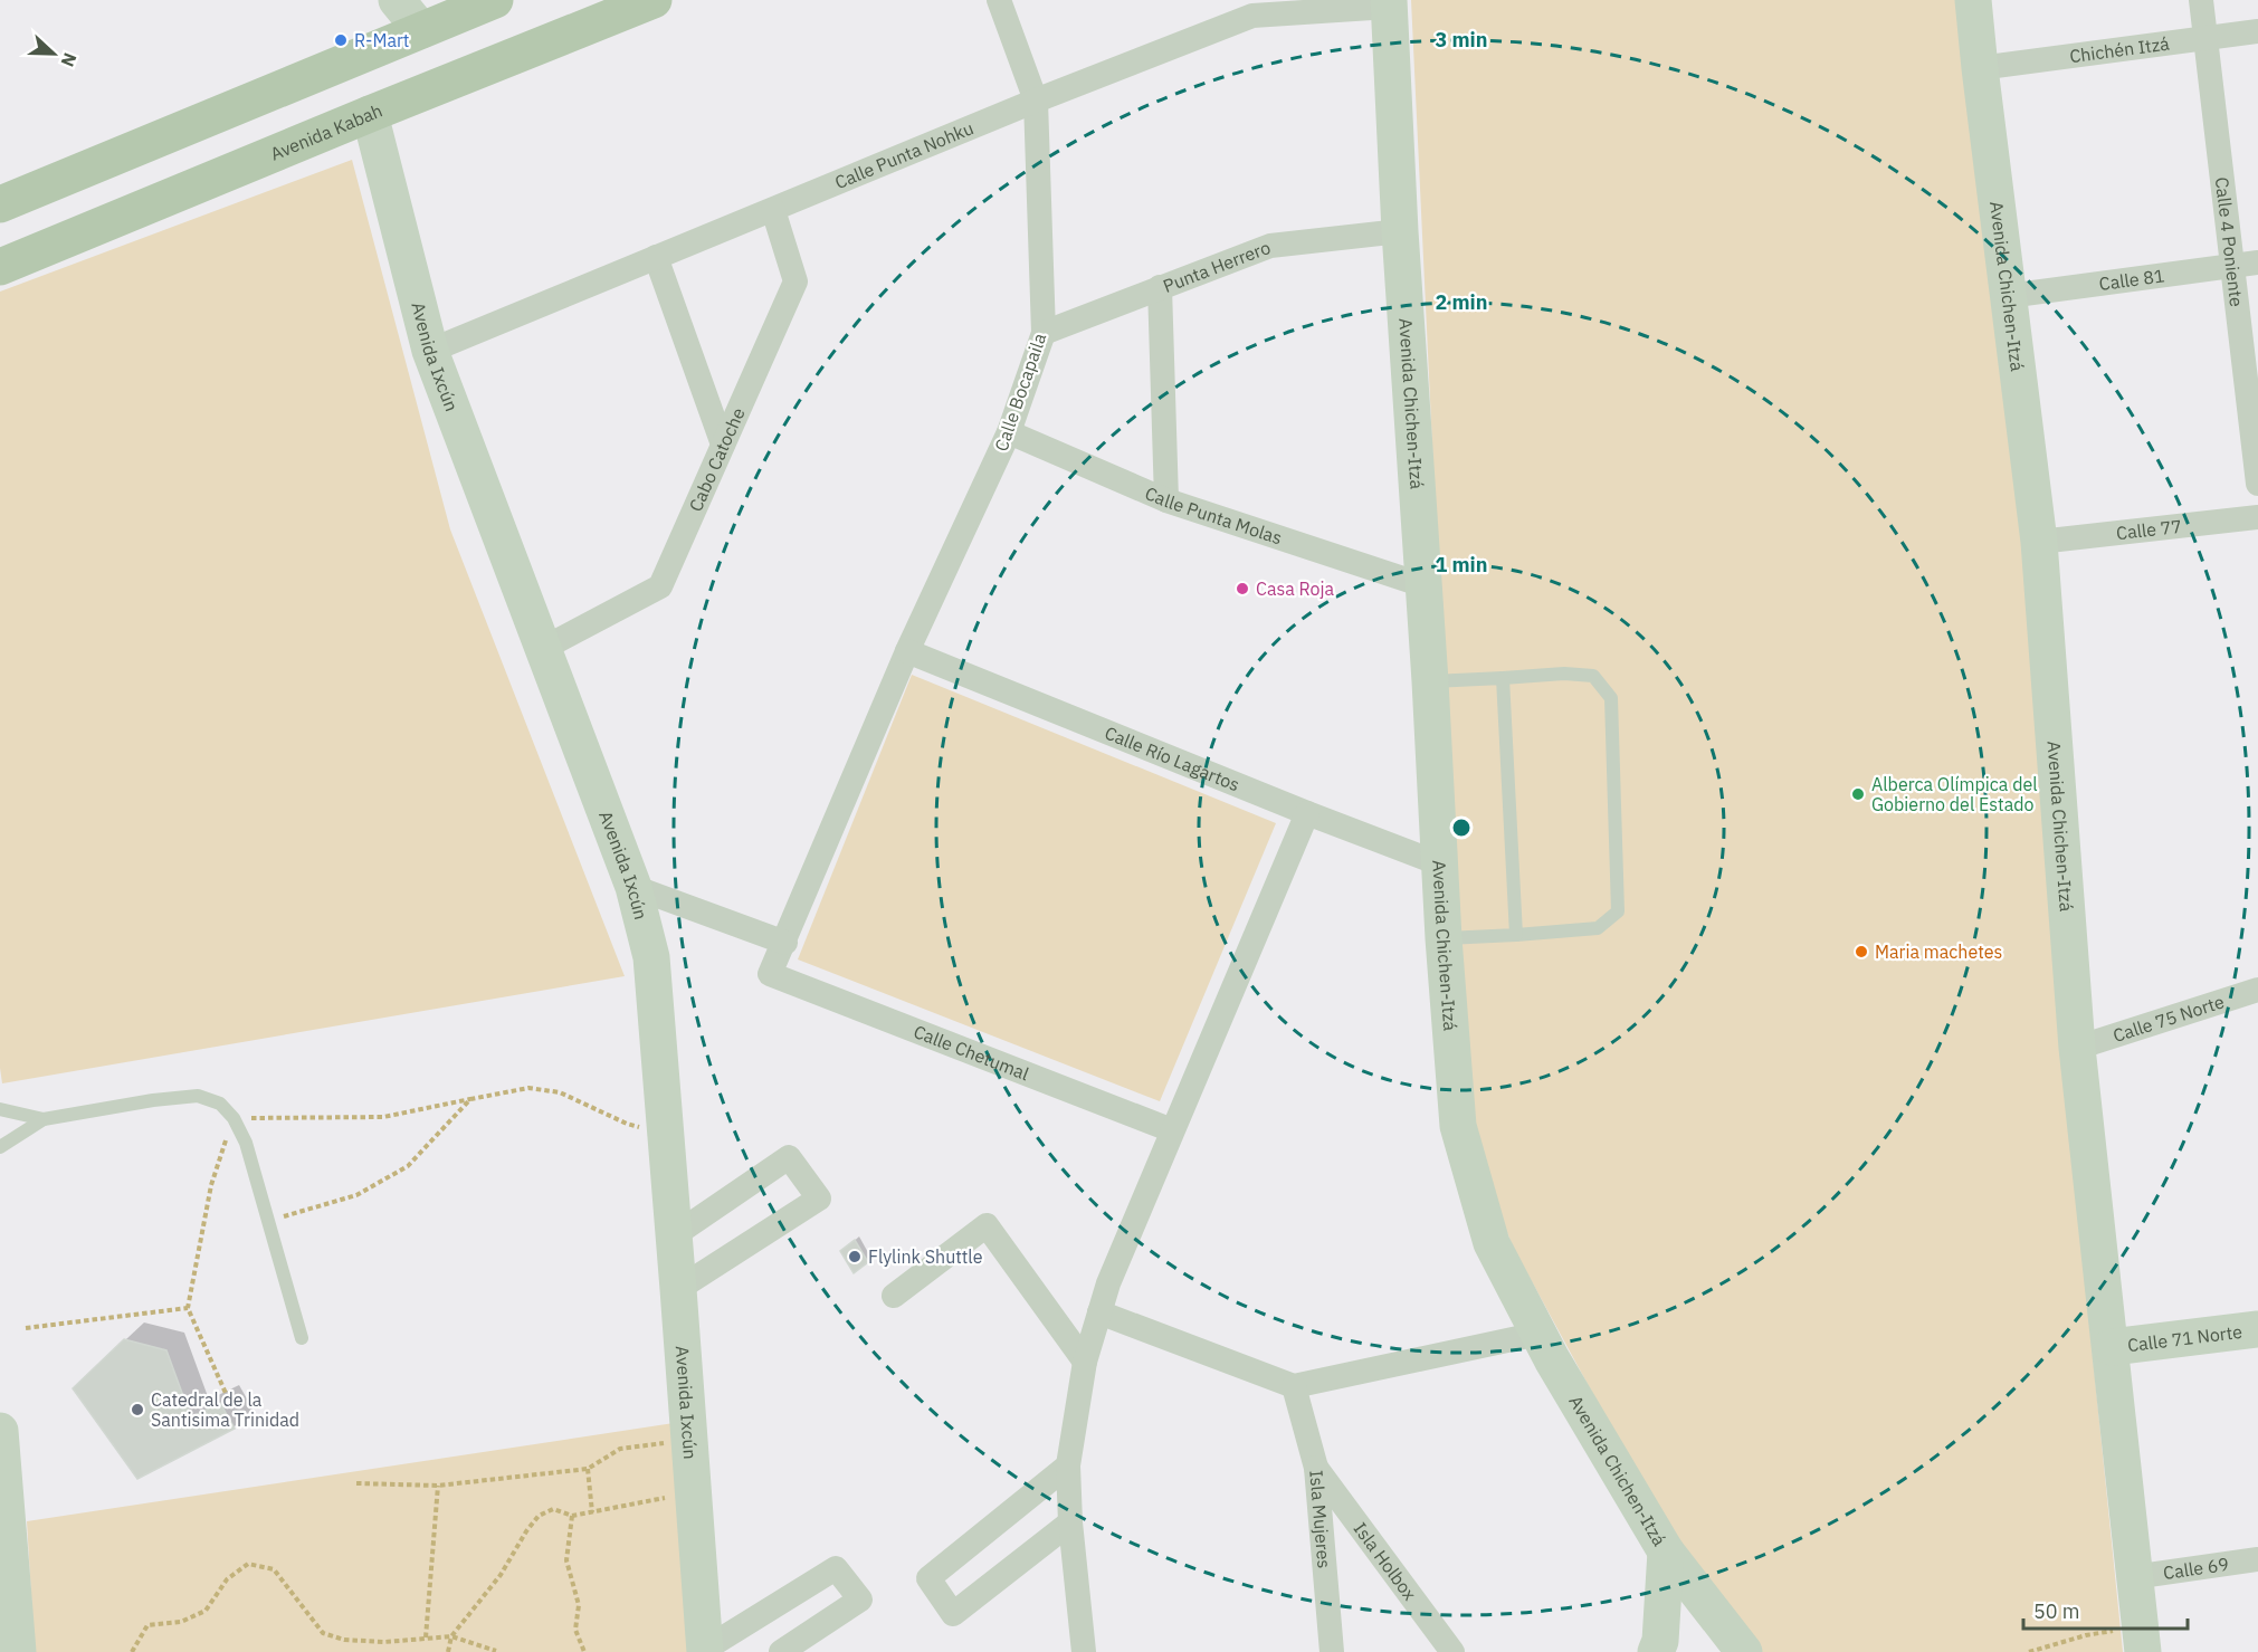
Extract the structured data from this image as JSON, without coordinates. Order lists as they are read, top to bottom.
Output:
{
  "streets": {
    "main road": [
      "Avenida Kabah",
      "Avenida Chichen-Itzá",
      "Avenida Ixcún",
      "Calle 71 Norte"
    ],
    "street": [
      "Chichén Itzá",
      "Calle Punta Nohku",
      "Calle 4 Poniente",
      "Punta Herrero",
      "Calle 81",
      "Calle Bocapaila",
      "Cabo Catoche",
      "Calle Punta Molas",
      "Calle 77",
      "Calle Río Lagartos",
      "Calle 75 Norte",
      "Calle Chetumal",
      "Isla Mujeres",
      "Isla Holbox",
      "Calle 69"
    ]
  },
  "crossings": [
    ["Chichén Itzá", "Calle 4 Poniente"],
    ["Chichén Itzá", "Avenida Chichen-Itzá"],
    ["Avenida Kabah", "Avenida Ixcún"],
    ["Calle Punta Nohku", "Avenida Chichen-Itzá"],
    ["Calle Punta Nohku", "Avenida Ixcún"],
    ["Calle Punta Nohku", "Calle Bocapaila"],
    ["Calle Punta Nohku", "Cabo Catoche"],
    ["Calle 4 Poniente", "Calle 81"],
    ["Punta Herrero", "Avenida Chichen-Itzá"],
    ["Punta Herrero", "Calle Bocapaila"],
    ["Calle 81", "Avenida Chichen-Itzá"],
    ["Avenida Chichen-Itzá", "Calle Punta Molas"],
    ["Avenida Chichen-Itzá", "Calle 77"],
    ["Avenida Chichen-Itzá", "Calle Río Lagartos"],
    ["Avenida Chichen-Itzá", "Calle 75 Norte"],
    ["Avenida Chichen-Itzá", "Calle 71 Norte"],
    ["Avenida Chichen-Itzá", "Calle 69"],
    ["Avenida Ixcún", "Cabo Catoche"],
    ["Calle Bocapaila", "Calle Punta Molas"],
    ["Calle Bocapaila", "Calle Río Lagartos"],
    ["Calle Bocapaila", "Calle Chetumal"],
    ["Isla Mujeres", "Isla Holbox"]
  ],
  "places": [
    "R-Mart",
    "Casa Roja",
    "Alberca Olímpica del Gobierno del Estado",
    "Maria machetes",
    "Flylink Shuttle",
    "Catedral de la Santisima Trinidad"
  ],
  "scale_bar": "50 m",
  "north": "right",
  "rings": ["3 min", "2 min", "1 min"]
}
